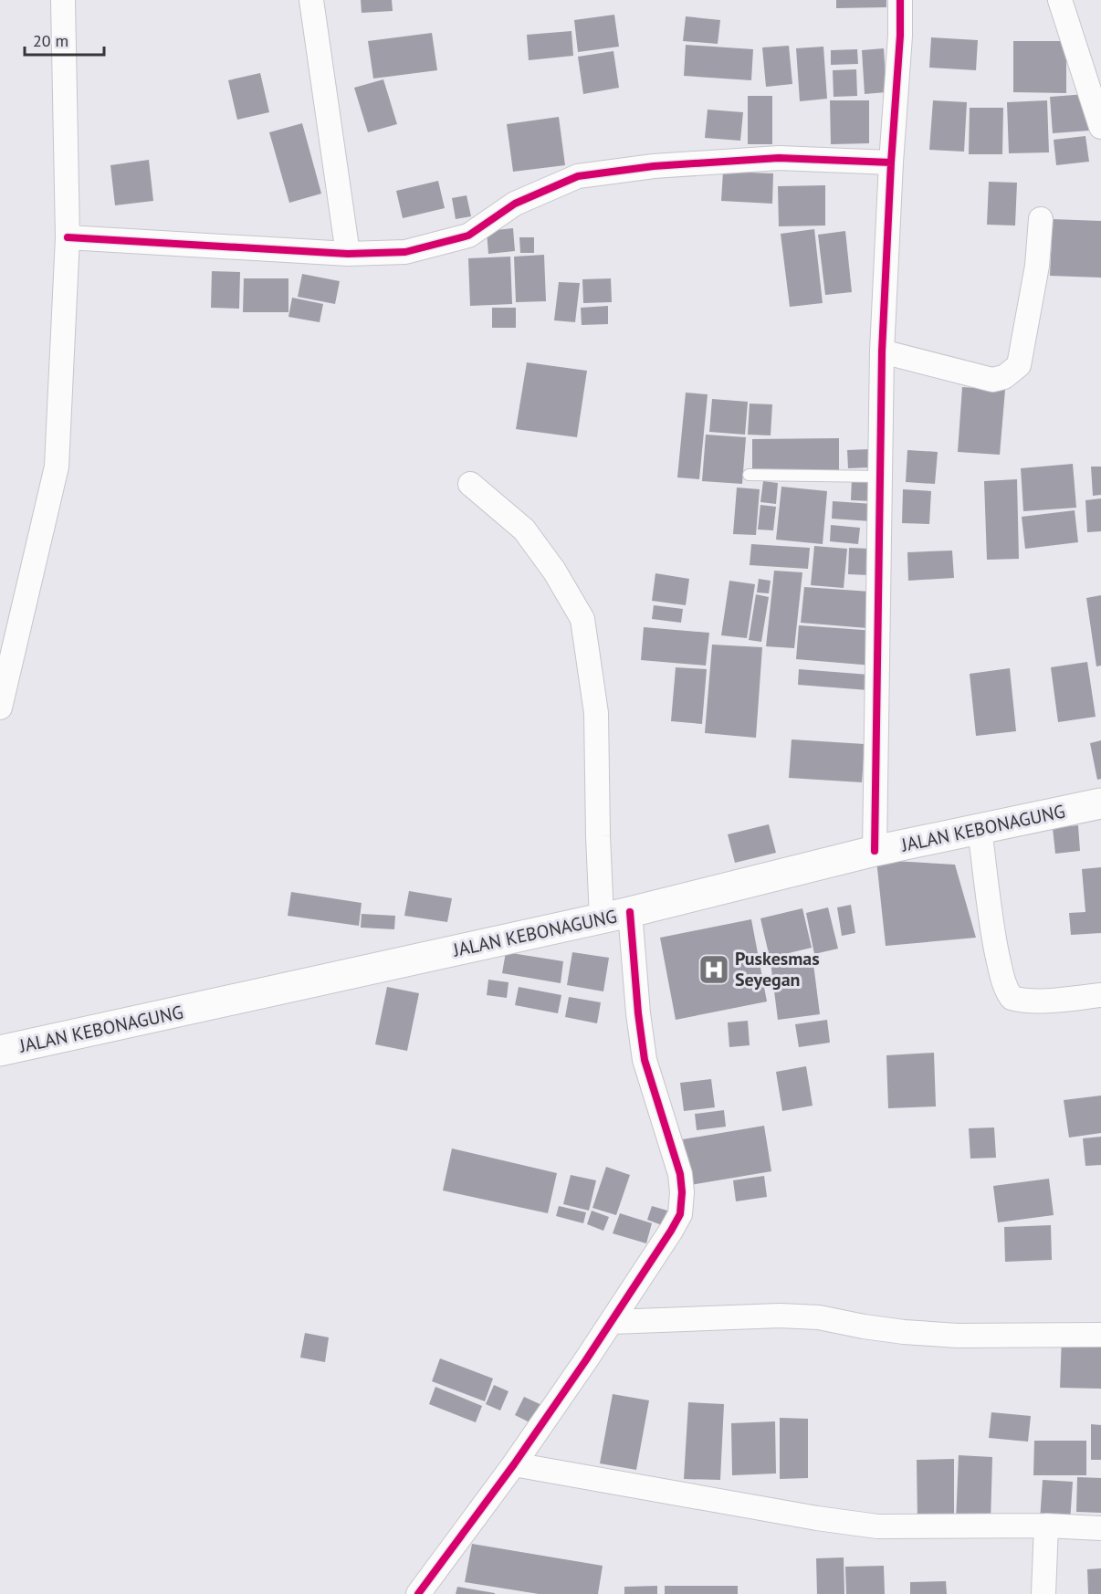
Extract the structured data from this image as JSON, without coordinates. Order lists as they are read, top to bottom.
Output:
{
  "streets": {
    "main road": ["JALAN KEBONAGUNG"]
  },
  "places": {
    "hospital": ["Puskesmas Seyegan"]
  },
  "scale_bar": "20 m"
}
